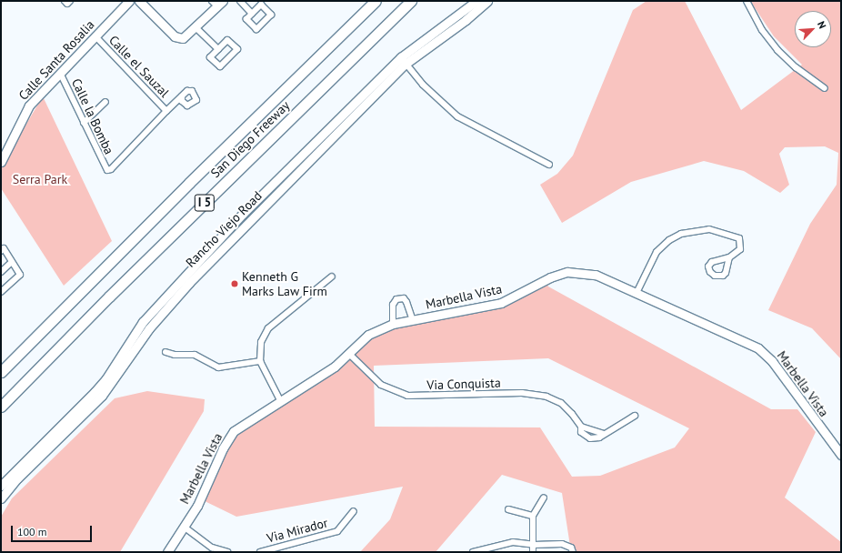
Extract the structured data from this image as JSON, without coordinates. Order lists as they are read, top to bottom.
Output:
{
  "streets": {
    "highway": ["San Diego Freeway", "I 5"],
    "main road": ["Calle Santa Rosalia", "Rancho Viejo Road", "Marbella Vista"],
    "street": [
      "Calle el Sauzal",
      "Calle la Bomba",
      "Via Conquista",
      "Via Mirador"
    ]
  },
  "crossings": [
    ["Calle Santa Rosalia", "Calle el Sauzal"],
    ["Calle Santa Rosalia", "Calle la Bomba"],
    ["Calle el Sauzal", "Calle la Bomba"],
    ["Marbella Vista", "Via Conquista"]
  ],
  "parks": ["Serra Park"],
  "places": ["Kenneth G Marks Law Firm"],
  "scale_bar": "100 m",
  "north": "top right"
}
